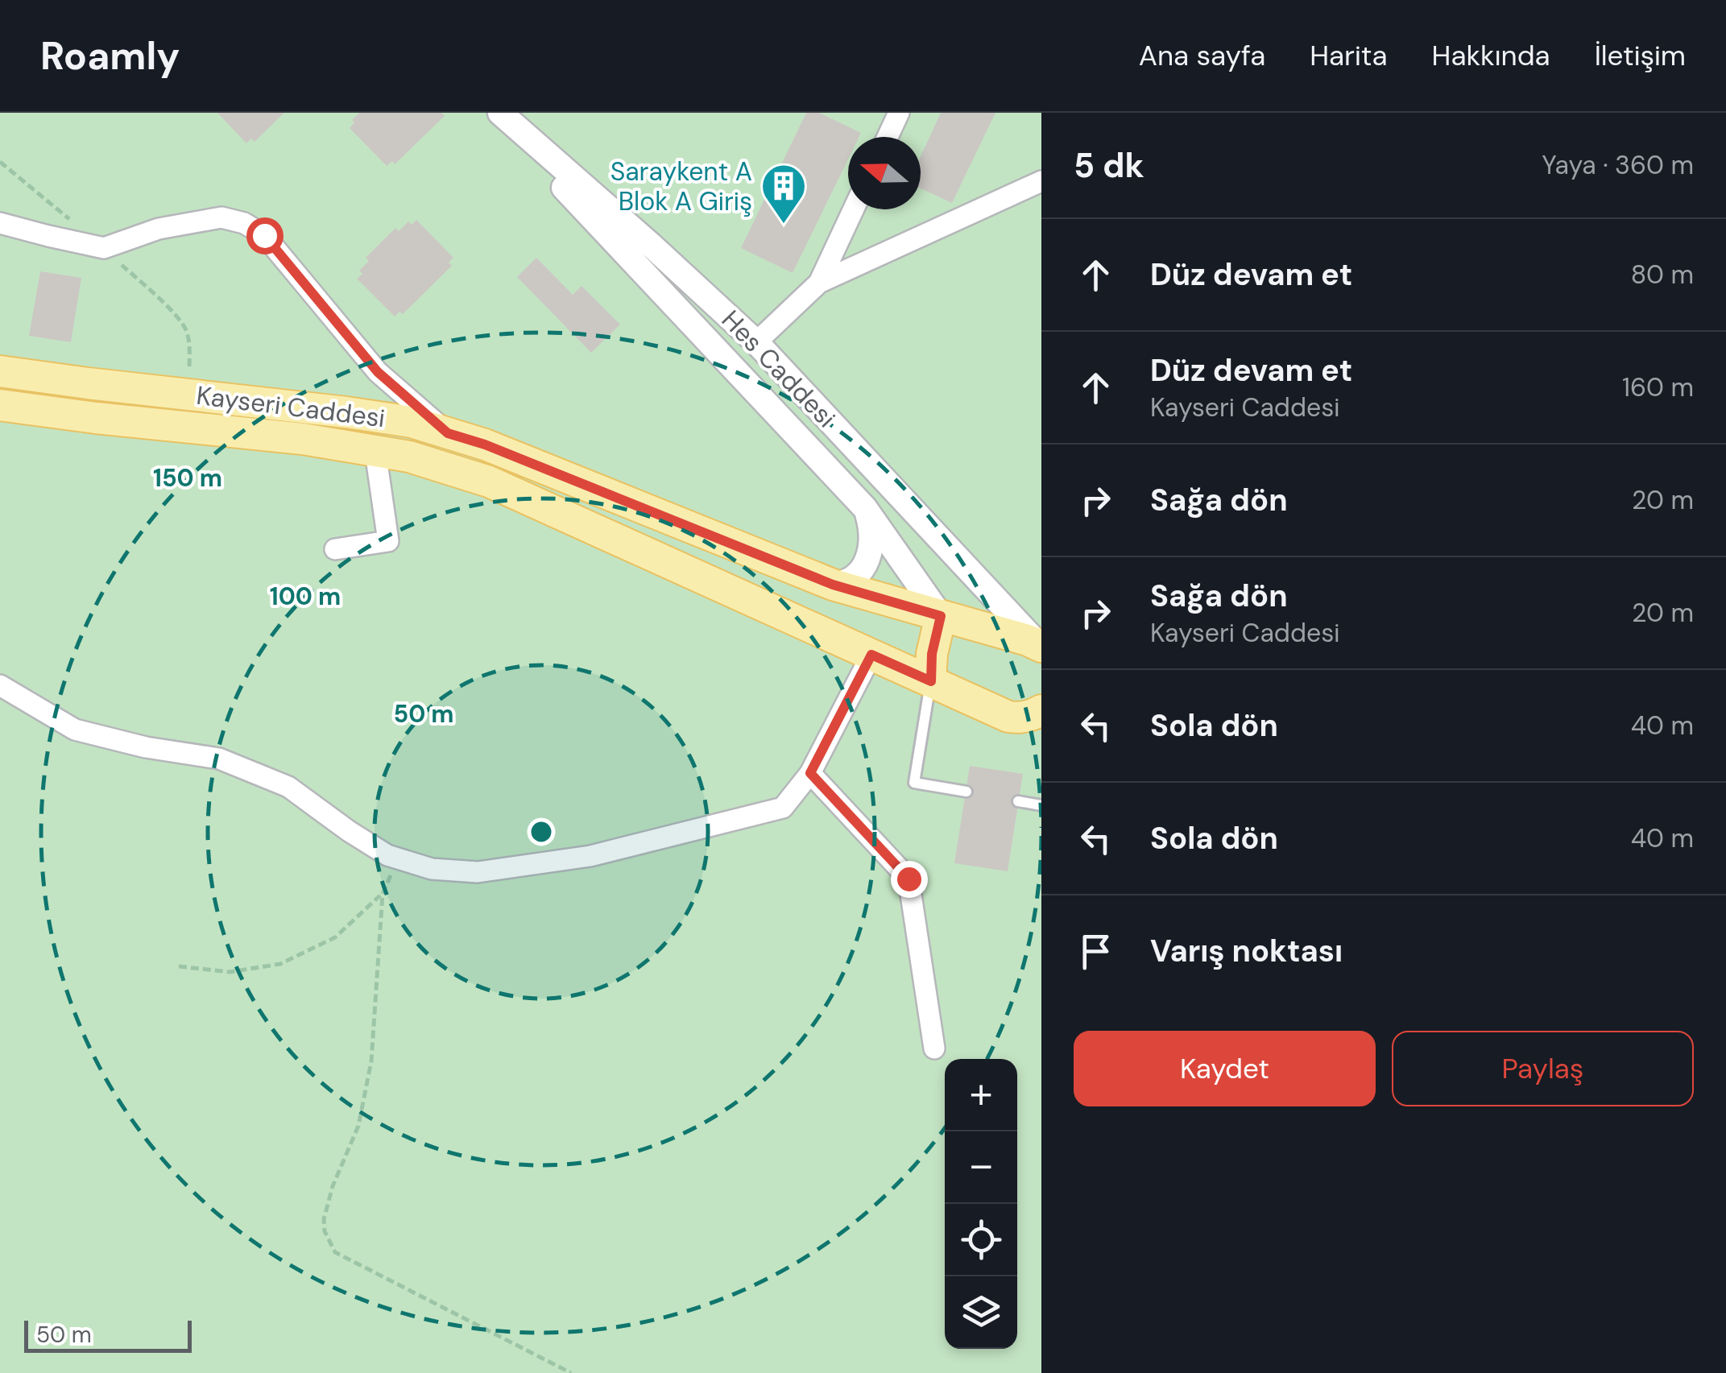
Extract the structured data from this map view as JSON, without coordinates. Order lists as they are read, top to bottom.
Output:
{
  "streets": {
    "main road": ["Kayseri Caddesi"],
    "street": ["Hes Caddesi"]
  },
  "crossings": [
    ["Hes Caddesi", "Kayseri Caddesi"]
  ],
  "places": {
    "building": ["Saraykent A Blok A Giriş"]
  },
  "scale_bar": "50 m",
  "north": "left",
  "page": {
    "header": "Roamly",
    "nav": [
      "Ana sayfa",
      "Harita",
      "Hakkında",
      "İletişim"
    ],
    "heading": ["5 dk", "Yaya · 360 m"],
    "list": [
      ["Düz devam et", "80 m"],
      ["Düz devam et", "Kayseri Caddesi", "160 m"],
      ["Sağa dön", "20 m"],
      ["Sağa dön", "Kayseri Caddesi", "20 m"],
      ["Sola dön", "40 m"],
      ["Sola dön", "40 m"],
      "Varış noktası"
    ],
    "buttons": ["Kaydet", "Paylaş"],
    "map_buttons": ["+", "−"],
    "scale": "50 m"
  },
  "rings": ["150 m", "100 m", "50 m"]
}
